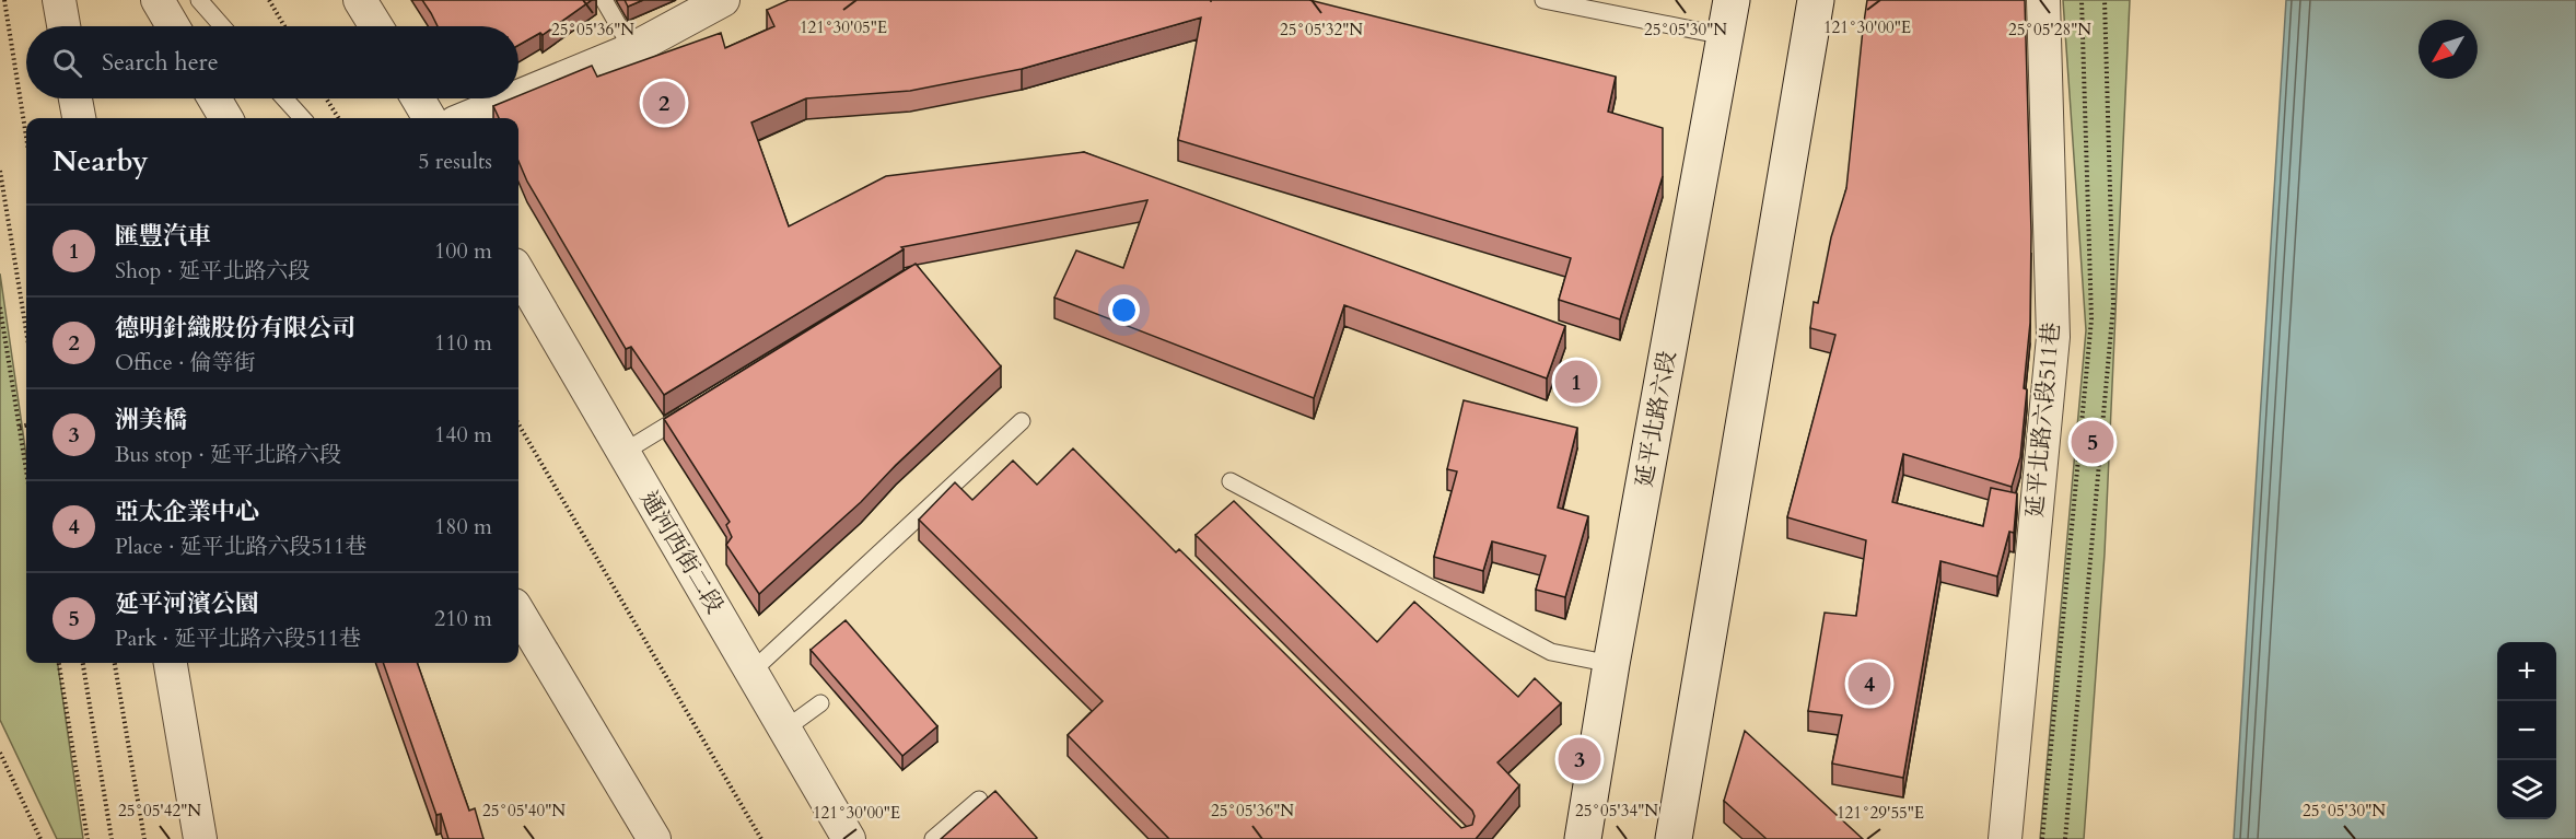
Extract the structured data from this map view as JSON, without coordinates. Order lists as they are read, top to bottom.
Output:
{
  "streets": {
    "main road": ["延平北路六段"],
    "street": ["延平北路六段511巷", "通河西街二段"]
  },
  "north": "bottom left",
  "page": {
    "search": "Search here",
    "pins": [
      "2",
      "1",
      "5",
      "4",
      "3"
    ],
    "heading": ["Nearby", "5 results"],
    "list": [
      {
        "mark": "1",
        "name": "匯豐汽車",
        "note": "Shop · 延平北路六段",
        "value": "100 m"
      },
      {
        "mark": "2",
        "name": "德明針織股份有限公司",
        "note": "Office · 倫等街",
        "value": "110 m"
      },
      {
        "mark": "3",
        "name": "洲美橋",
        "note": "Bus stop · 延平北路六段",
        "value": "140 m"
      },
      {
        "mark": "4",
        "name": "亞太企業中心",
        "note": "Place · 延平北路六段511巷",
        "value": "180 m"
      },
      {
        "mark": "5",
        "name": "延平河濱公園",
        "note": "Park · 延平北路六段511巷",
        "value": "210 m"
      }
    ],
    "map_buttons": ["+", "−"]
  },
  "coordinates": [
    "121°30'05\"E",
    "121°30'00\"E",
    "25°05'36\"N",
    "25°05'32\"N",
    "25°05'30\"N",
    "25°05'28\"N",
    "25°05'42\"N",
    "25°05'40\"N",
    "25°05'34\"N",
    "121°29'55\"E"
  ]
}
